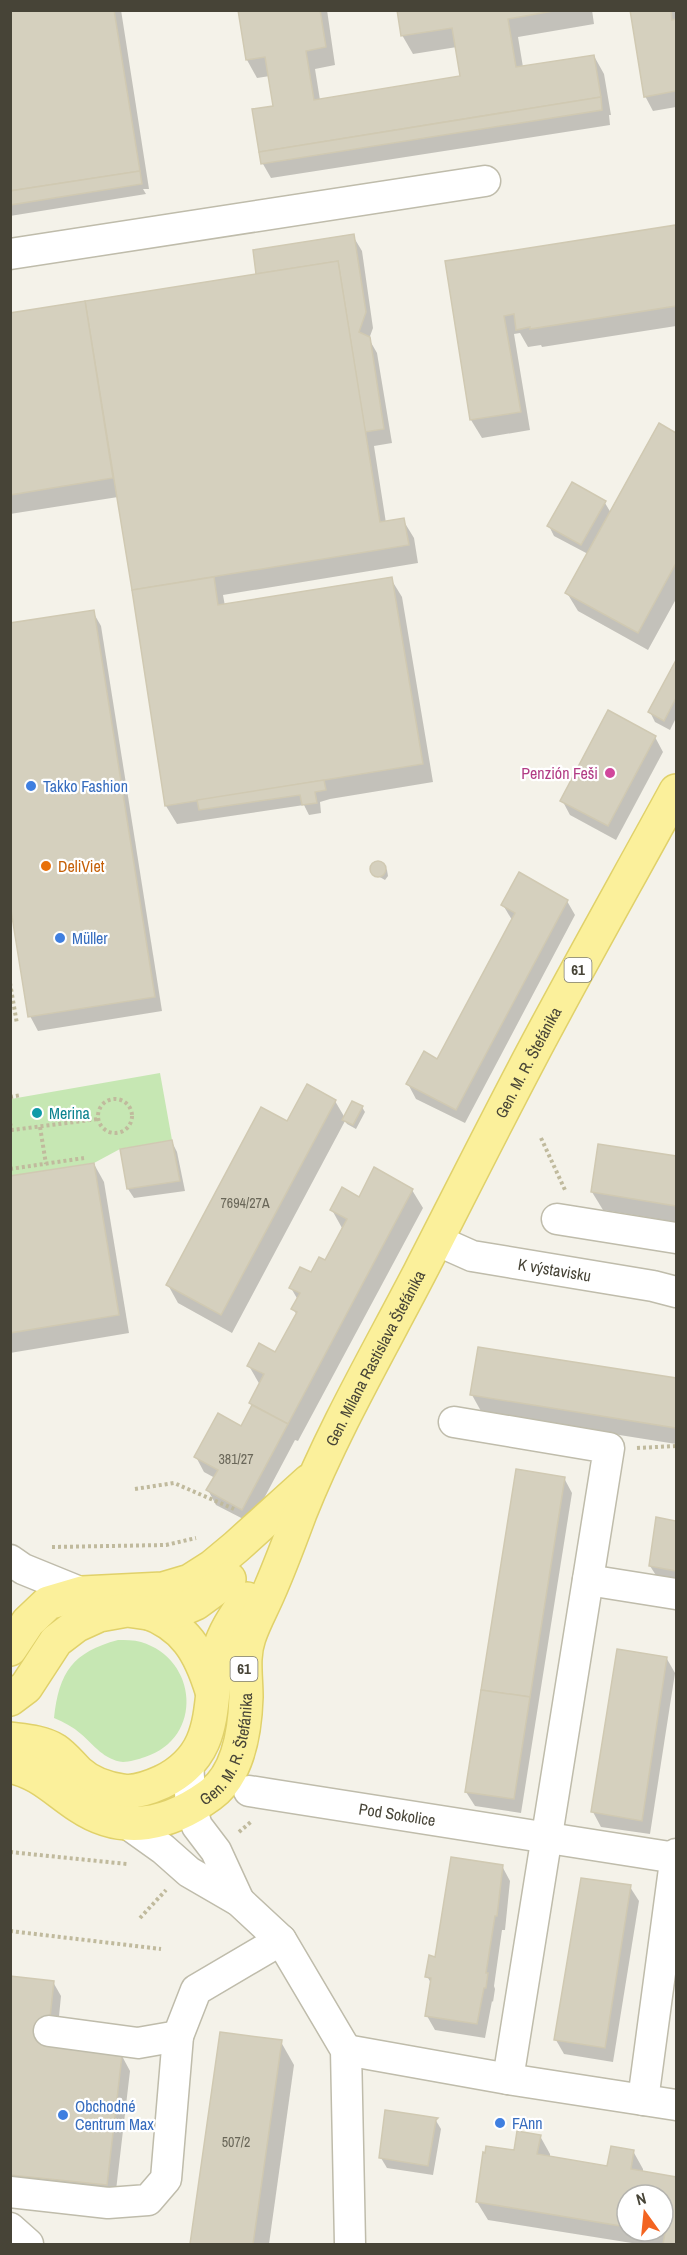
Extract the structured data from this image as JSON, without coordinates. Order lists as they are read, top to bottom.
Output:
{
  "streets": {
    "main road": ["61", "Gen. M. R. Štefánika", "Gen. Milana Rastislava Štefánika"],
    "street": ["K výstavisku", "Pod Sokolice"]
  },
  "crossings": [
    ["61", "Gen. M. R. Štefánika"],
    ["Gen. M. R. Štefánika", "K výstavisku"],
    ["Gen. M. R. Štefánika", "Gen. Milana Rastislava Štefánika"],
    ["K výstavisku", "Gen. Milana Rastislava Štefánika"]
  ],
  "places": [
    "Penzión Feši",
    "Takko Fashion",
    "DeliViet",
    "Müller",
    "Merina",
    "Obchodné Centrum Max",
    "FAnn"
  ],
  "house_numbers": ["7694/27A", "381/27", "507/2"],
  "north": "top"
}
